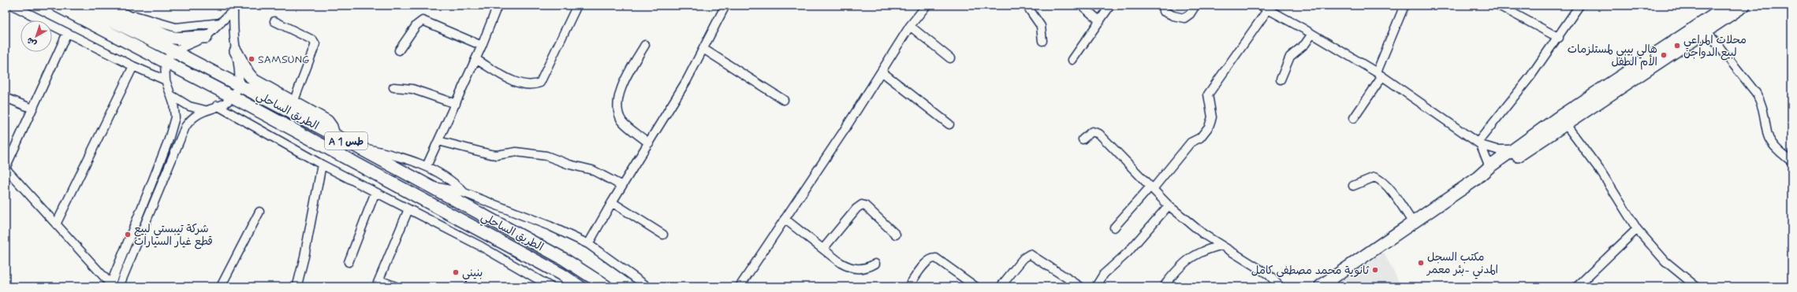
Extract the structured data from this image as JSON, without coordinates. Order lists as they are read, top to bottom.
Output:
{
  "streets": {
    "highway": ["الطريق الساحلي", "A 1 طس"]
  },
  "places": [
    "محلات المراعي لبيع الدواجن",
    "هالي بيبي لمستلزمات الأم الطفل",
    "SAMSUNG",
    "شركة تيبستي لبيع قطع غيار السيارات",
    "مكتب السجل المدني -بئر معمر",
    "ثانوية محمد مصطفى كامل",
    "بنيني"
  ],
  "north": "bottom left"
}
